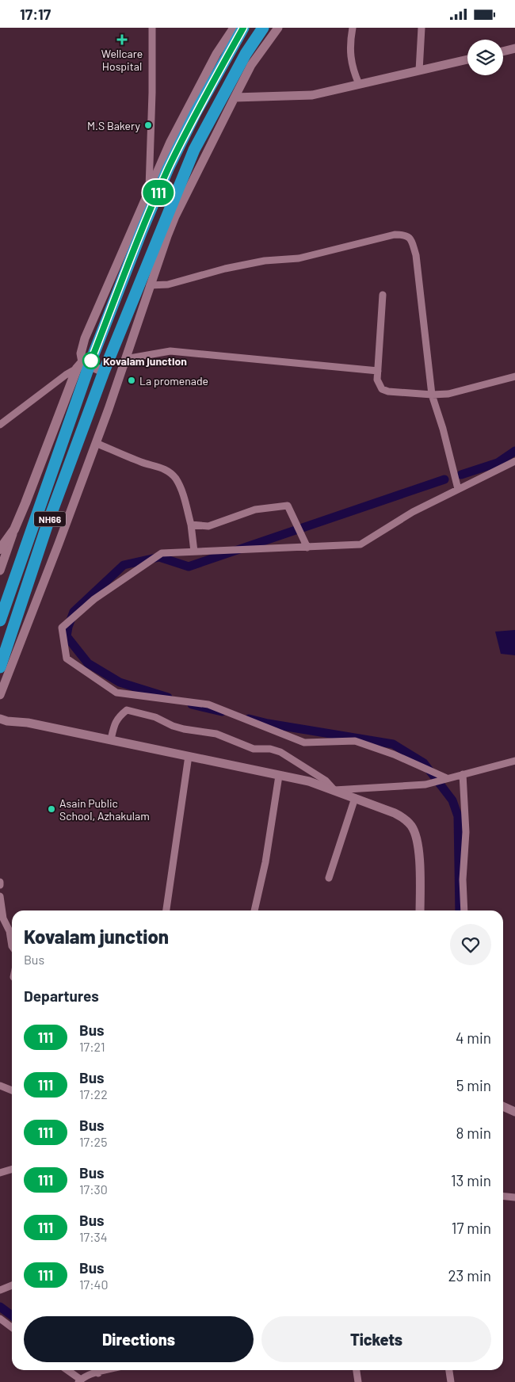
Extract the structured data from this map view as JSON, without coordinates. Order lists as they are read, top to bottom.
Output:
{
  "streets": {
    "highway": ["NH66"]
  },
  "places": {
    "health": ["Wellcare Hospital"],
    "other": [
      "M.S Bakery",
      "Kovalam junction",
      "La promenade",
      "Asain Public School, Azhakulam"
    ]
  },
  "lines": ["bus line 111"],
  "page": {
    "status": "17:17",
    "on_map": "111",
    "heading": [
      ["Kovalam junction", "Bus"],
      "Departures"
    ],
    "list": [
      {
        "mark": "111",
        "name": "Bus",
        "note": "17:21",
        "value": "4 min"
      },
      {
        "mark": "111",
        "name": "Bus",
        "note": "17:22",
        "value": "5 min"
      },
      {
        "mark": "111",
        "name": "Bus",
        "note": "17:25",
        "value": "8 min"
      },
      {
        "mark": "111",
        "name": "Bus",
        "note": "17:30",
        "value": "13 min"
      },
      {
        "mark": "111",
        "name": "Bus",
        "note": "17:34",
        "value": "17 min"
      },
      {
        "mark": "111",
        "name": "Bus",
        "note": "17:40",
        "value": "23 min"
      }
    ],
    "buttons": ["Directions", "Tickets"]
  }
}
